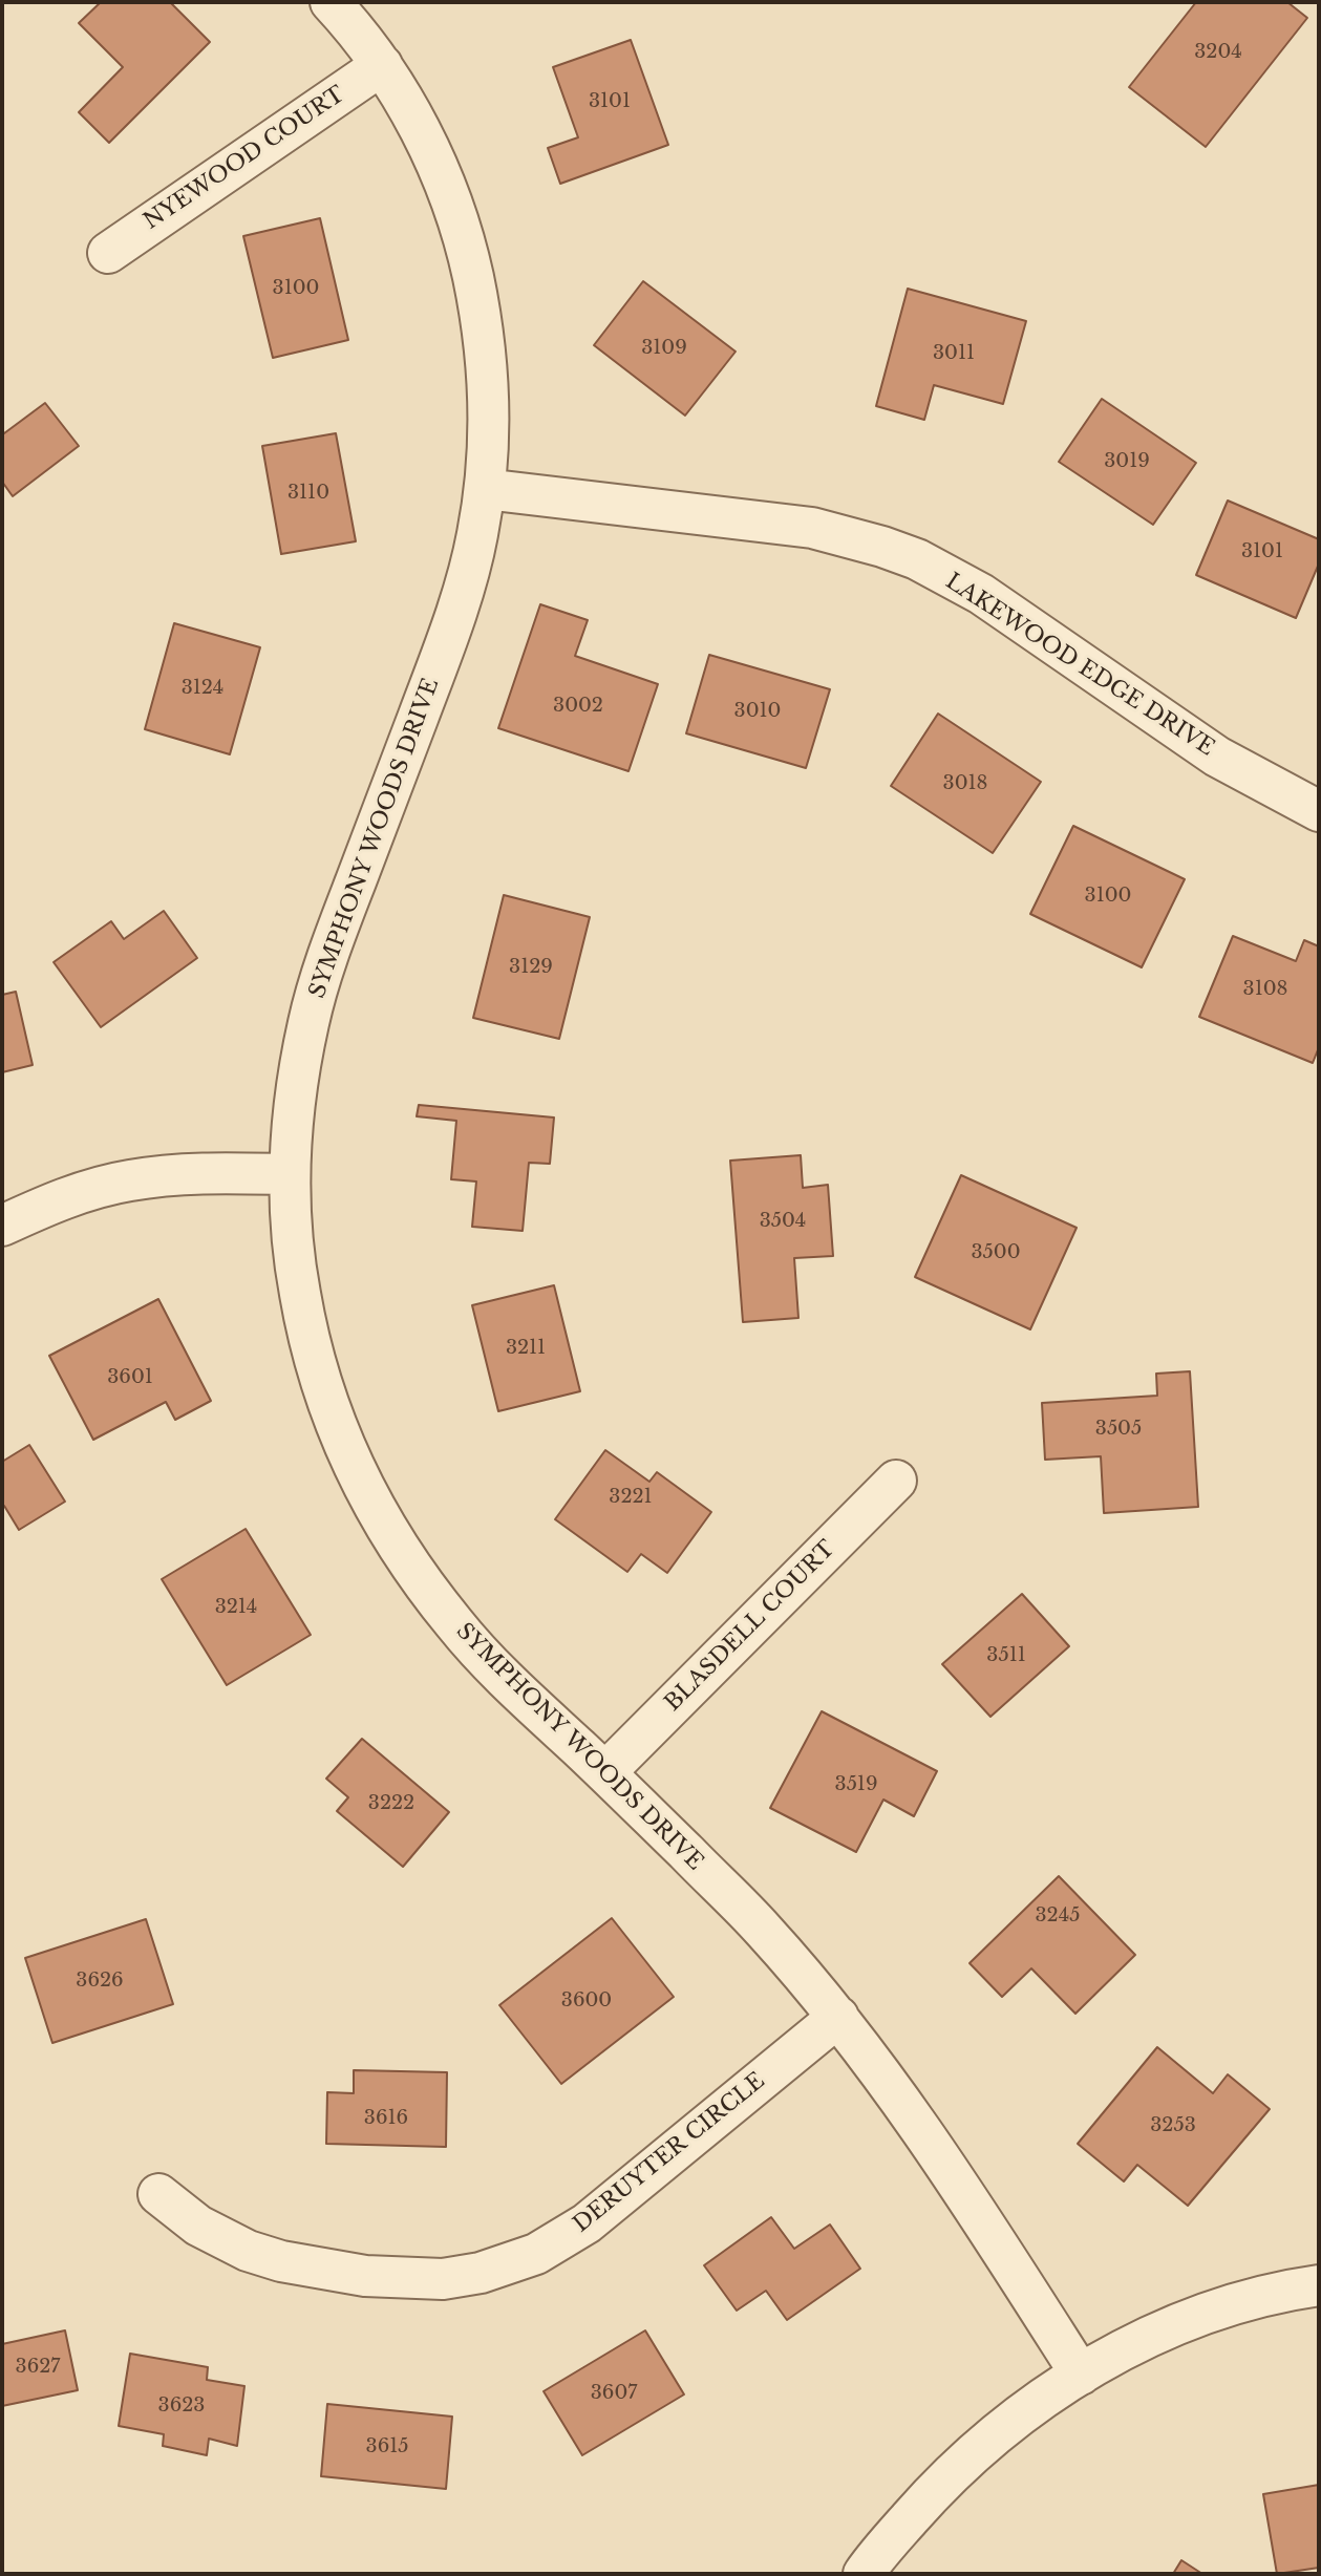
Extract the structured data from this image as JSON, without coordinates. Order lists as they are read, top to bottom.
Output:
{
  "streets": {
    "street": [
      "NYEWOOD COURT",
      "LAKEWOOD EDGE DRIVE",
      "SYMPHONY WOODS DRIVE",
      "BLASDELL COURT",
      "DERUYTER CIRCLE"
    ]
  },
  "crossings": [
    ["NYEWOOD COURT", "SYMPHONY WOODS DRIVE"],
    ["LAKEWOOD EDGE DRIVE", "SYMPHONY WOODS DRIVE"],
    ["SYMPHONY WOODS DRIVE", "BLASDELL COURT"],
    ["SYMPHONY WOODS DRIVE", "DERUYTER CIRCLE"]
  ],
  "house_numbers": [
    "3204",
    "3101",
    "3100",
    "3109",
    "3011",
    "3019",
    "3110",
    "3101",
    "3124",
    "3002",
    "3010",
    "3018",
    "3100",
    "3129",
    "3108",
    "3504",
    "3500",
    "3211",
    "3601",
    "3505",
    "3221",
    "3214",
    "3511",
    "3519",
    "3222",
    "3245",
    "3626",
    "3600",
    "3616",
    "3253",
    "3627",
    "3607",
    "3623",
    "3615"
  ]
}
